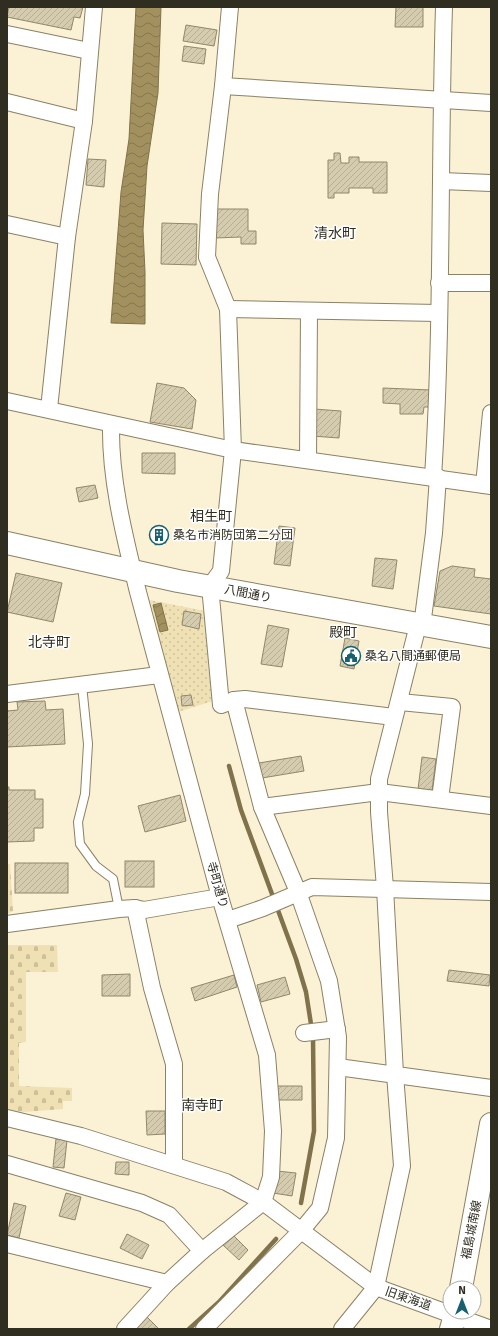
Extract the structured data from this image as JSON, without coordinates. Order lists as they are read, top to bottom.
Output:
{
  "streets": {
    "street": [
      "八間通り",
      "寺町通り",
      "福島城南線",
      "旧東海道"
    ]
  },
  "crossings": [
    ["八間通り", "寺町通り"]
  ],
  "districts": [
    "清水町",
    "相生町",
    "殿町",
    "北寺町",
    "南寺町"
  ],
  "places": {
    "building": ["桑名市消防団第二分団"],
    "public building": ["桑名八間通郵便局"]
  },
  "north": "top"
}
